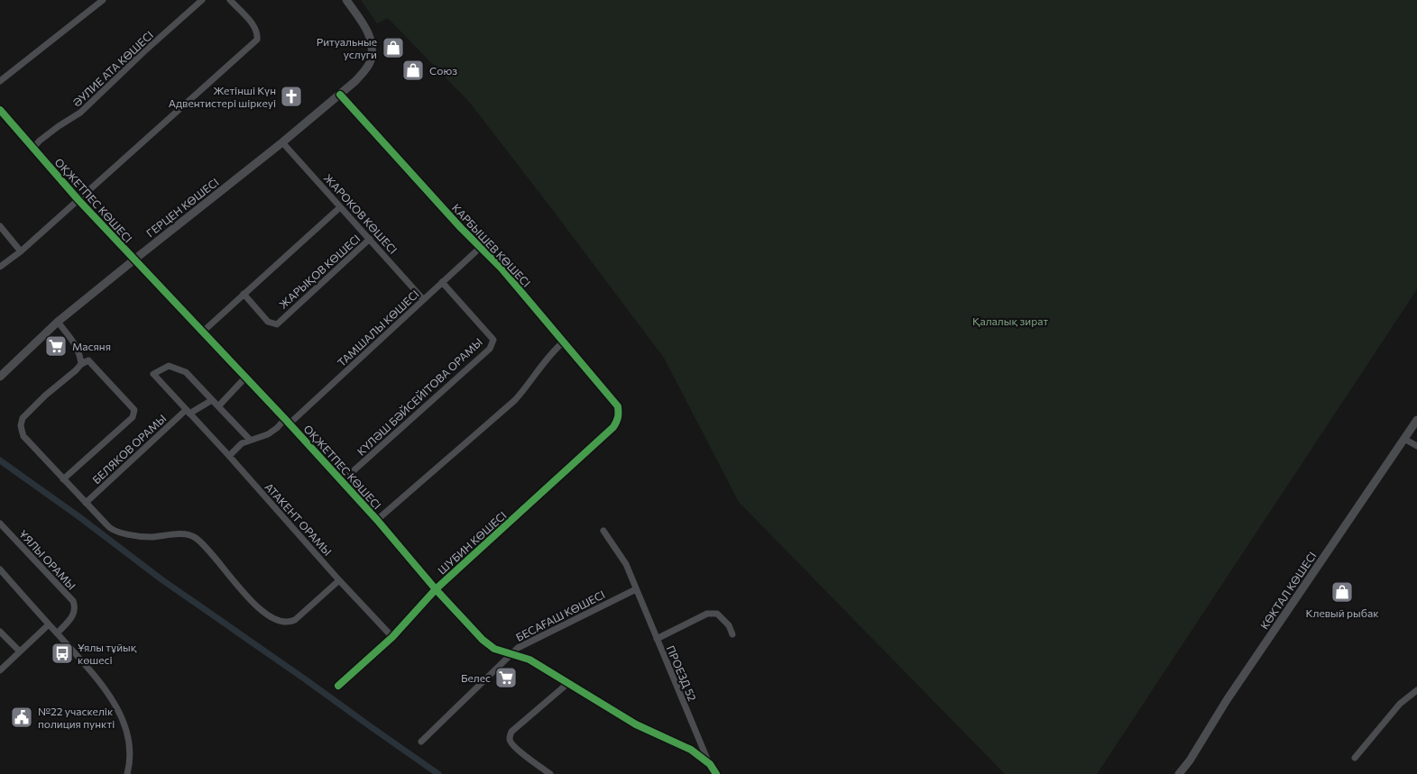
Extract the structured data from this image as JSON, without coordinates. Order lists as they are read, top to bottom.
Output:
{
  "streets": {
    "street": [
      "ӘУЛИЕ АТА КӨШЕСІ",
      "ОҚЖЕТПЕС КӨШЕСІ",
      "ГЕРЦЕН КӨШЕСІ",
      "ЖАРОКОВ КӨШЕСІ",
      "КАРБЫШЕВ КӨШЕСІ",
      "ЖАРЫҚОВ КӨШЕСІ",
      "ТАМШАЛЫ КӨШЕСІ",
      "КҮЛӘШ БӘЙСЕЙІТОВА ОРАМЫ",
      "БЕЛЯКОВ ОРАМЫ",
      "АТАКЕНТ ОРАМЫ",
      "ШУБИН КӨШЕСІ",
      "ҰЯЛЫ ОРАМЫ",
      "КӨКТАЛ КӨШЕСІ",
      "БЕСАҒАШ КӨШЕСІ",
      "ПРОЕЗД 52"
    ]
  },
  "crossings": [
    ["ӘУЛИЕ АТА КӨШЕСІ", "ОҚЖЕТПЕС КӨШЕСІ"],
    ["ОҚЖЕТПЕС КӨШЕСІ", "ГЕРЦЕН КӨШЕСІ"],
    ["ОҚЖЕТПЕС КӨШЕСІ", "ТАМШАЛЫ КӨШЕСІ"],
    ["ОҚЖЕТПЕС КӨШЕСІ", "КҮЛӘШ БӘЙСЕЙІТОВА ОРАМЫ"],
    ["ОҚЖЕТПЕС КӨШЕСІ", "ШУБИН КӨШЕСІ"],
    ["ОҚЖЕТПЕС КӨШЕСІ", "БЕСАҒАШ КӨШЕСІ"],
    ["ОҚЖЕТПЕС КӨШЕСІ", "ПРОЕЗД 52"],
    ["ГЕРЦЕН КӨШЕСІ", "ЖАРОКОВ КӨШЕСІ"],
    ["ГЕРЦЕН КӨШЕСІ", "КАРБЫШЕВ КӨШЕСІ"],
    ["ЖАРОКОВ КӨШЕСІ", "ЖАРЫҚОВ КӨШЕСІ"],
    ["ЖАРОКОВ КӨШЕСІ", "ТАМШАЛЫ КӨШЕСІ"],
    ["КАРБЫШЕВ КӨШЕСІ", "ТАМШАЛЫ КӨШЕСІ"],
    ["КАРБЫШЕВ КӨШЕСІ", "ШУБИН КӨШЕСІ"],
    ["ТАМШАЛЫ КӨШЕСІ", "КҮЛӘШ БӘЙСЕЙІТОВА ОРАМЫ"],
    ["ТАМШАЛЫ КӨШЕСІ", "АТАКЕНТ ОРАМЫ"],
    ["БЕЛЯКОВ ОРАМЫ", "АТАКЕНТ ОРАМЫ"],
    ["АТАКЕНТ ОРАМЫ", "ШУБИН КӨШЕСІ"],
    ["БЕСАҒАШ КӨШЕСІ", "ПРОЕЗД 52"]
  ],
  "parks": ["Қалалық зират"],
  "places": {
    "shop": ["Ритуальные услуги", "Союз", "Клевый рыбак"],
    "church": ["Жетінші Күн Адвентистері шіркеуі"],
    "supermarket": ["Масяня", "Белес"],
    "bus stop": ["Ұялы тұйық көшесі"],
    "public building": ["№22 учаскелік полиция пункті"]
  }
}
